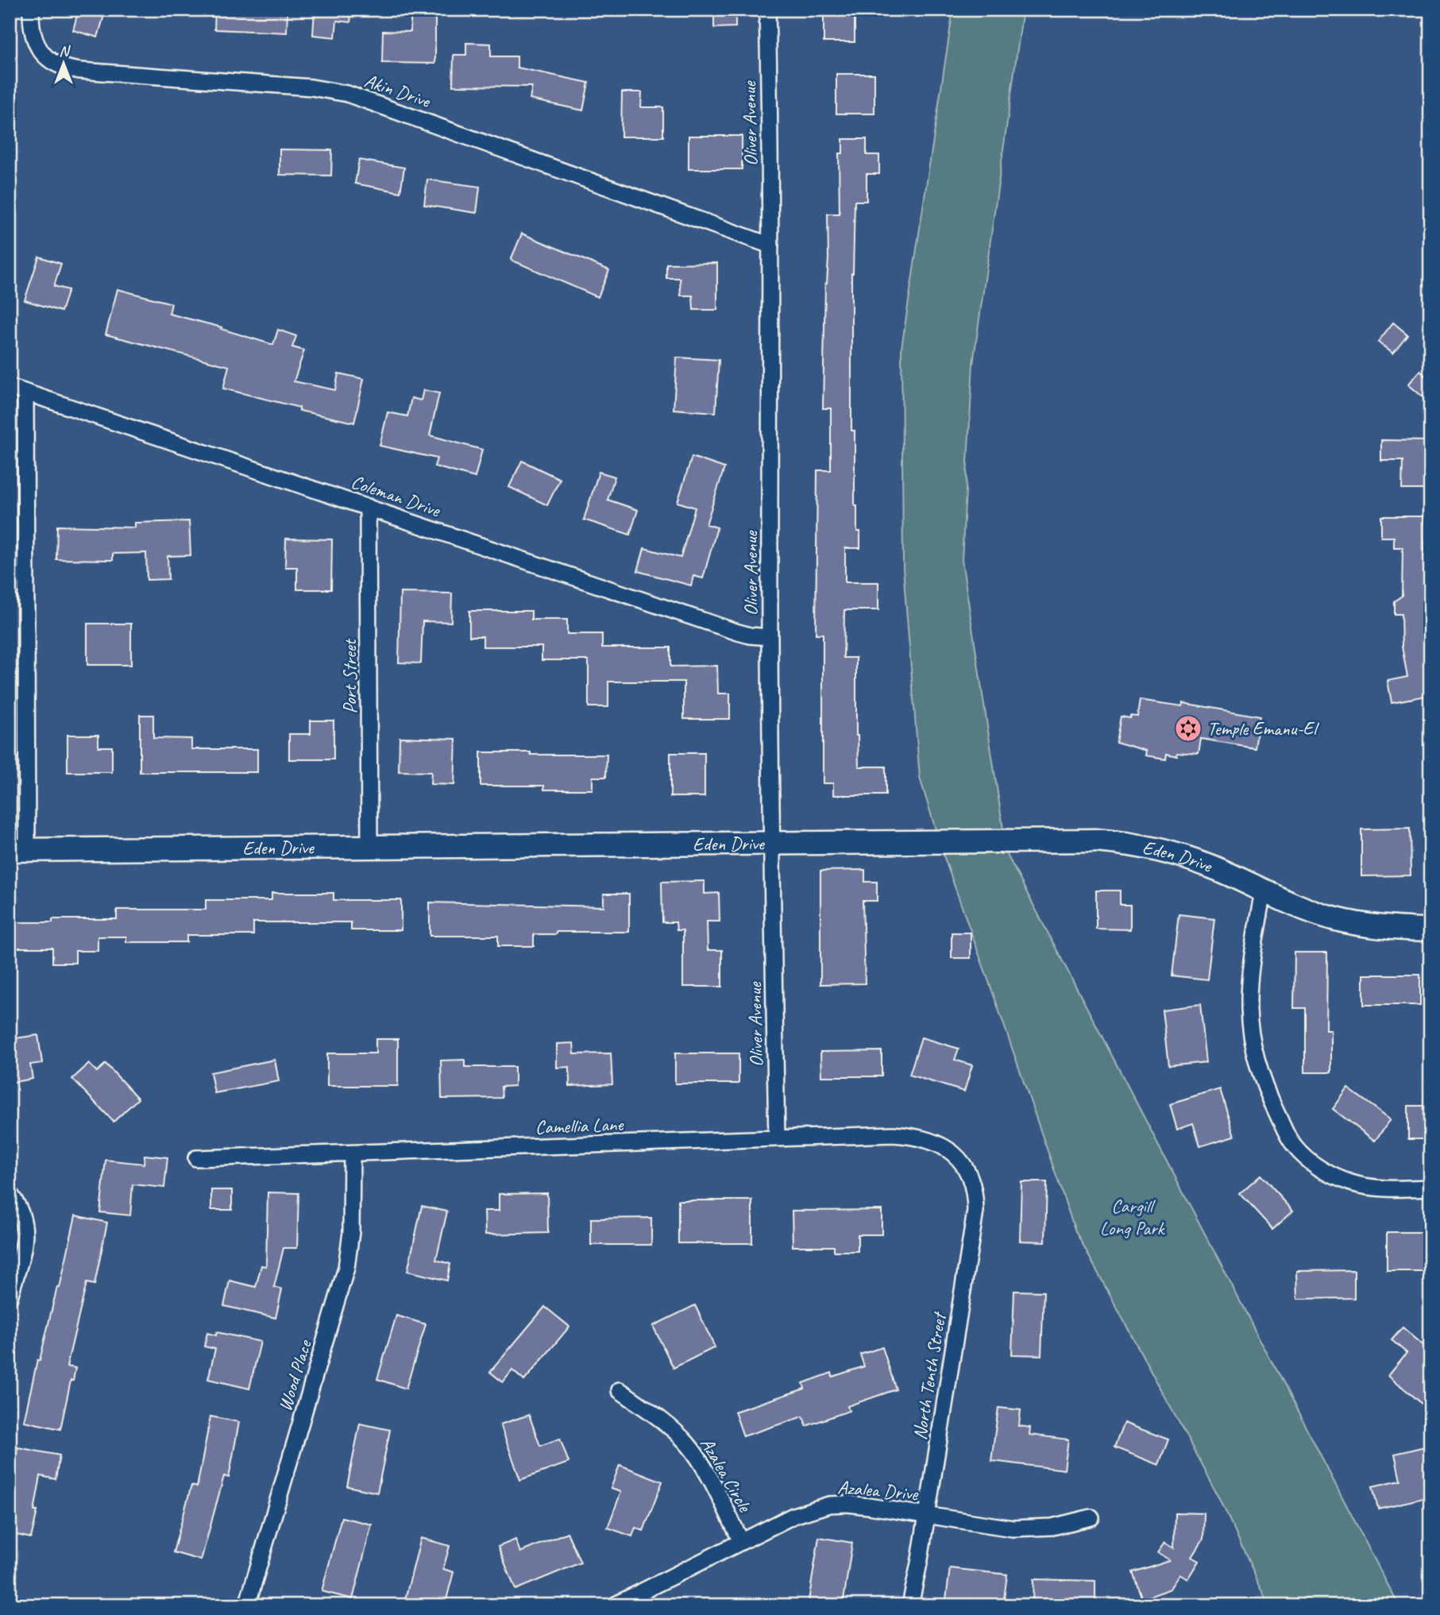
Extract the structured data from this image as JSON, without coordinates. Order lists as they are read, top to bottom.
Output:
{
  "streets": {
    "street": [
      "Akin Drive",
      "Oliver Avenue",
      "Coleman Drive",
      "Port Street",
      "Eden Drive",
      "Camellia Lane",
      "Wood Place",
      "North Tenth Street",
      "Azalea Circle",
      "Azalea Drive"
    ]
  },
  "crossings": [
    ["Akin Drive", "Oliver Avenue"],
    ["Oliver Avenue", "Coleman Drive"],
    ["Oliver Avenue", "Eden Drive"],
    ["Oliver Avenue", "Camellia Lane"],
    ["Coleman Drive", "Port Street"],
    ["Port Street", "Eden Drive"],
    ["Camellia Lane", "Wood Place"],
    ["Camellia Lane", "North Tenth Street"],
    ["North Tenth Street", "Azalea Drive"],
    ["Azalea Circle", "Azalea Drive"]
  ],
  "parks": ["Cargill Long Park"],
  "places": {
    "synagogue": ["Temple Emanu-El"]
  },
  "north": "top"
}
